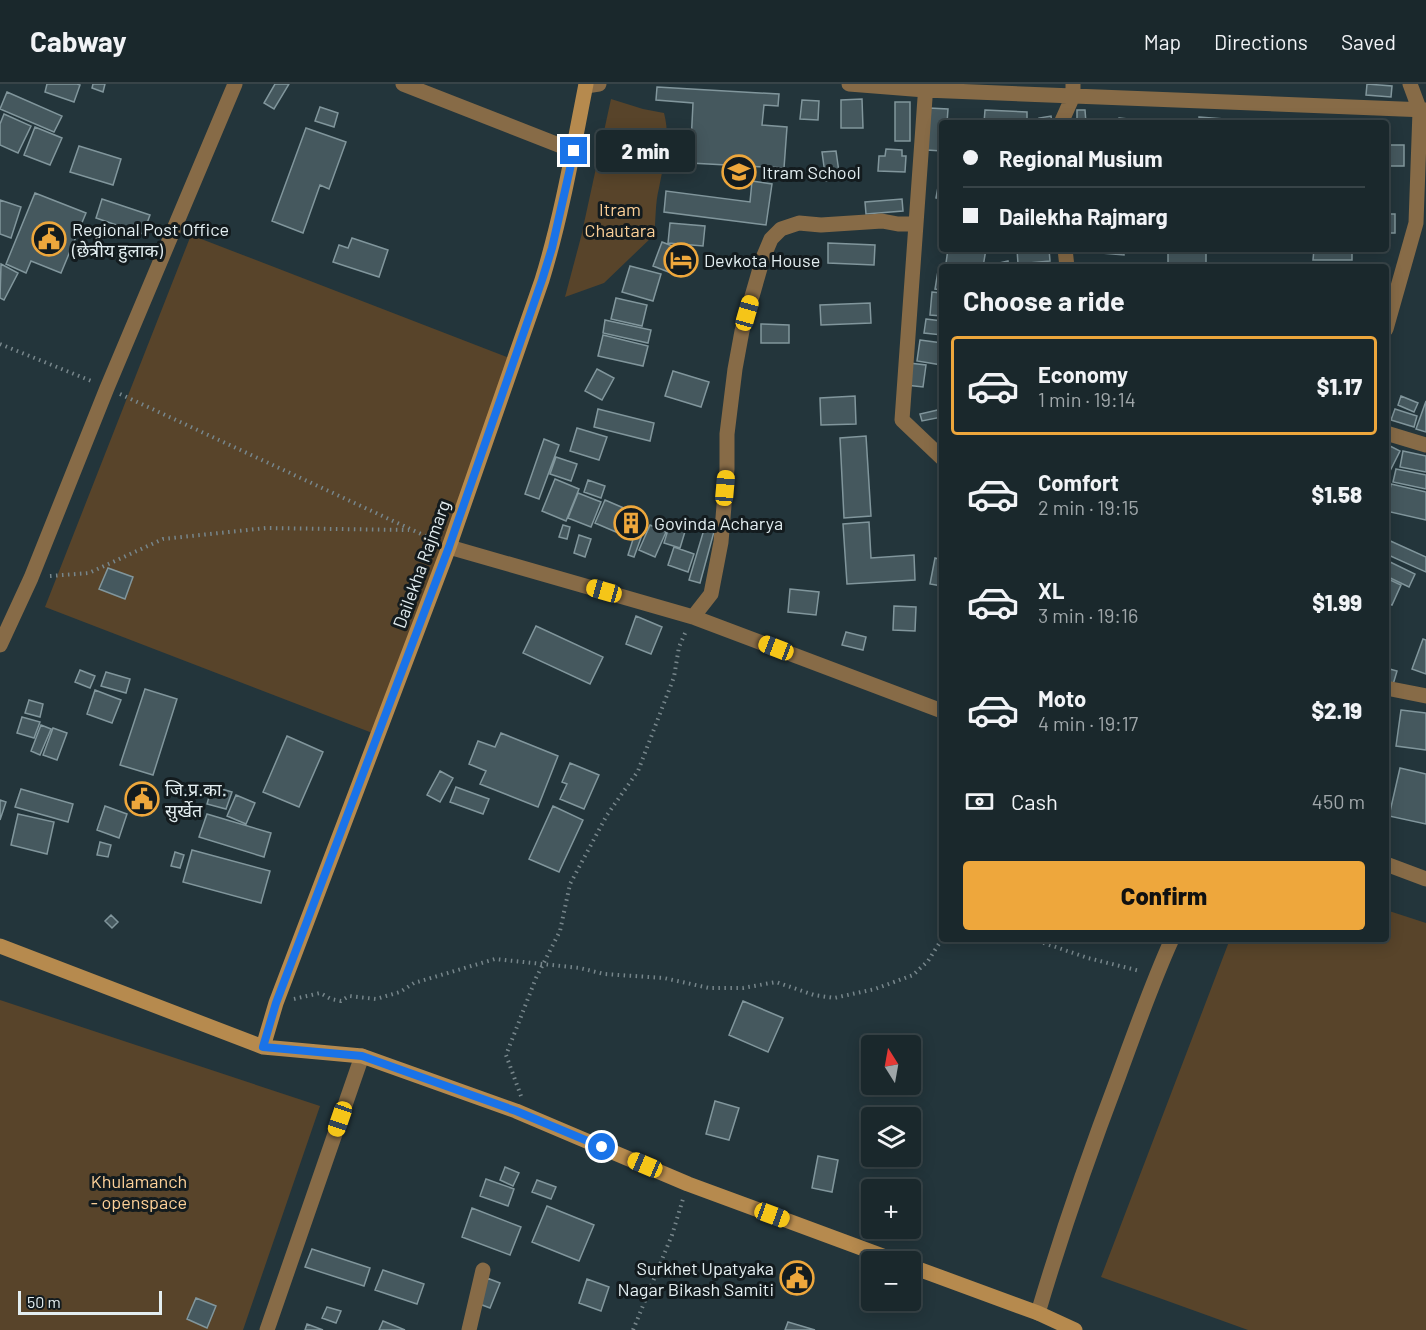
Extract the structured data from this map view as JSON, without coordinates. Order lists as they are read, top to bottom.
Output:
{
  "streets": {
    "main road": ["Dailekha Rajmarg"]
  },
  "parks": ["Itram Chautara", "Khulamanch - openspace"],
  "places": {
    "school or university": ["Itram School"],
    "public building": ["Regional Post Office (छेत्रीय हुलाक)", "जि.प्र.का. सुर्खेत", "Surkhet Upatyaka Nagar Bikash Samiti"],
    "hotel": ["Devkota House"],
    "building": ["Govinda Acharya"]
  },
  "scale_bar": "50 m",
  "north": "top",
  "page": {
    "header": "Cabway",
    "nav": ["Map", "Directions", "Saved"],
    "banner": ["Regional Musium", "Dailekha Rajmarg"],
    "bubble": "2 min",
    "heading": "Choose a ride",
    "list": [
      {
        "name": "Economy",
        "note": "1 min · 19:14",
        "value": "$1.17"
      },
      {
        "name": "Comfort",
        "note": "2 min · 19:15",
        "value": "$1.58"
      },
      {
        "name": "XL",
        "note": "3 min · 19:16",
        "value": "$1.99"
      },
      {
        "name": "Moto",
        "note": "4 min · 19:17",
        "value": "$2.19"
      }
    ],
    "pay": ["Cash", "450 m"],
    "buttons": "Confirm",
    "map_buttons": ["+", "−"],
    "scale": "50 m"
  }
}
